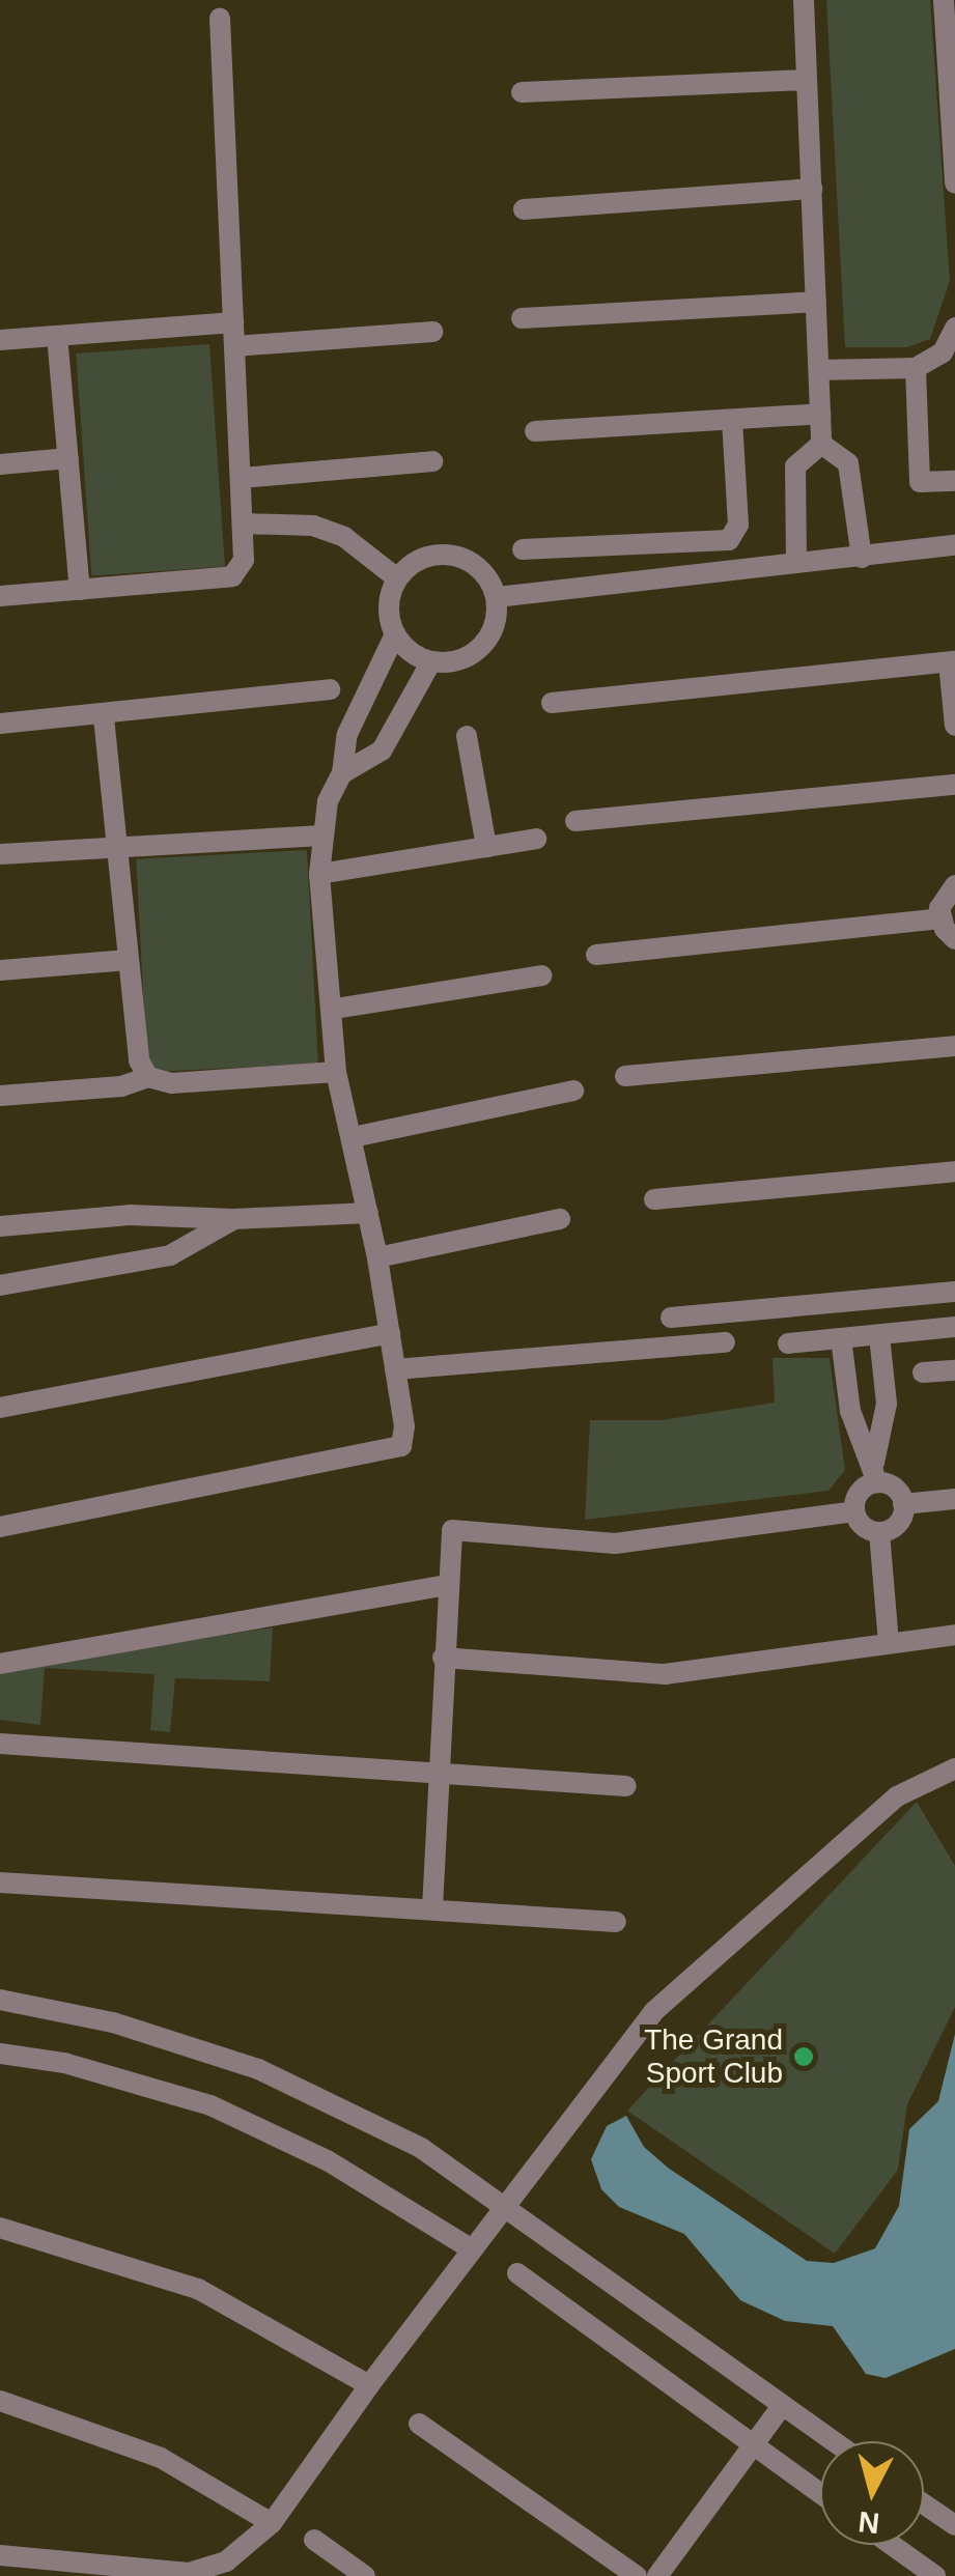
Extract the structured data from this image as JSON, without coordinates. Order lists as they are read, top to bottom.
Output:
{
  "places": ["The Grand Sport Club"],
  "north": "bottom"
}
